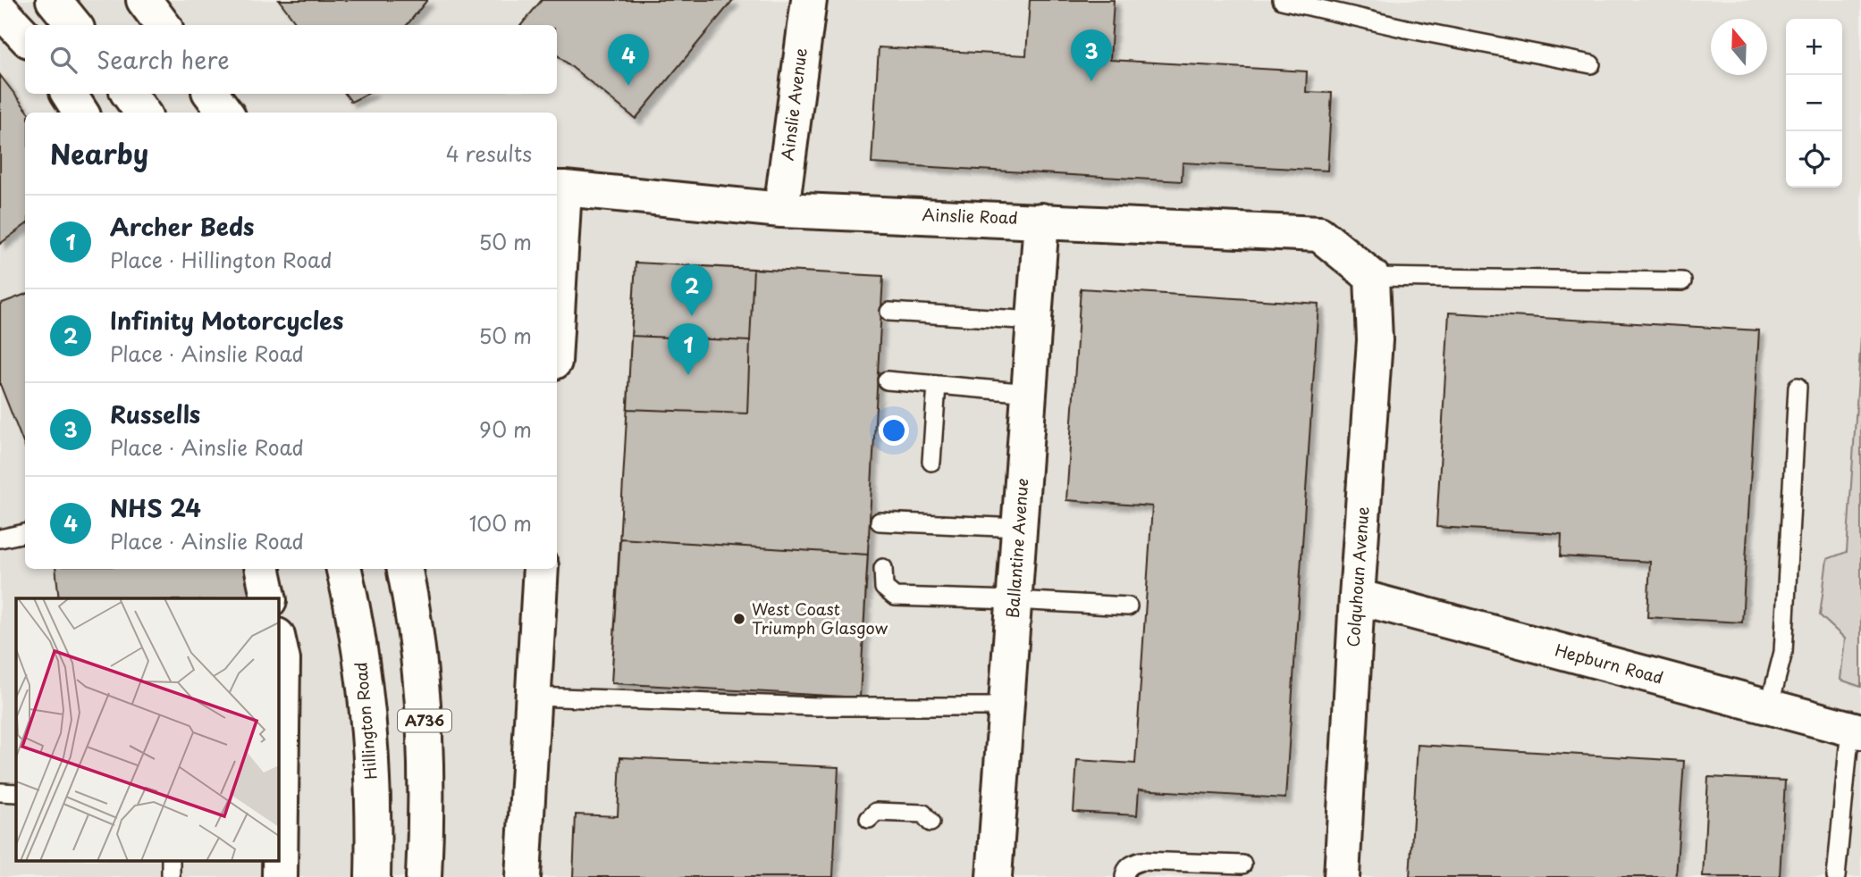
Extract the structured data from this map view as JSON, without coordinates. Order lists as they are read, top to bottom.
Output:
{
  "streets": {
    "street": [
      "Ainslie Avenue",
      "Ainslie Road",
      "Ballantine Avenue",
      "Colquhoun Avenue",
      "Hepburn Road",
      "Hillington Road",
      "A736"
    ]
  },
  "crossings": [
    ["Ainslie Avenue", "Ainslie Road"],
    ["Ainslie Road", "Ballantine Avenue"],
    ["Ainslie Road", "Colquhoun Avenue"],
    ["Colquhoun Avenue", "Hepburn Road"]
  ],
  "places": ["West Coast Triumph Glasgow"],
  "north": "top",
  "page": {
    "map_buttons": ["+", "−"],
    "search": "Search here",
    "pins": [
      "3",
      "4",
      "2",
      "1"
    ],
    "heading": ["Nearby", "4 results"],
    "list": [
      {
        "mark": "1",
        "name": "Archer Beds",
        "note": "Place · Hillington Road",
        "value": "50 m"
      },
      {
        "mark": "2",
        "name": "Infinity Motorcycles",
        "note": "Place · Ainslie Road",
        "value": "50 m"
      },
      {
        "mark": "3",
        "name": "Russells",
        "note": "Place · Ainslie Road",
        "value": "90 m"
      },
      {
        "mark": "4",
        "name": "NHS 24",
        "note": "Place · Ainslie Road",
        "value": "100 m"
      }
    ]
  }
}
